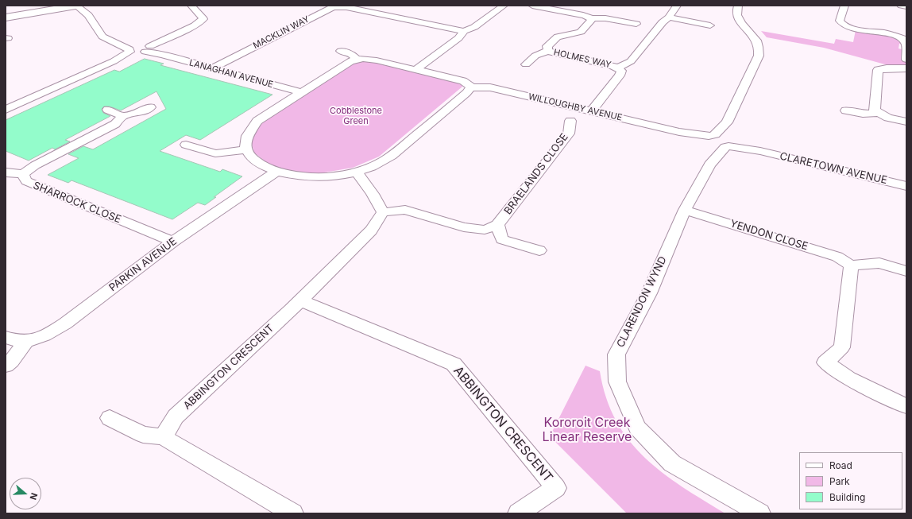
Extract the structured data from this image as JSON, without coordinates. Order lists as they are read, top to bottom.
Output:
{
  "streets": {
    "street": [
      "MACKLIN WAY",
      "HOLMES WAY",
      "LANAGHAN AVENUE",
      "WILLOUGHBY AVENUE",
      "CLARETOWN AVENUE",
      "BRAELANDS CLOSE",
      "SHARROCK CLOSE",
      "YENDON CLOSE",
      "PARKIN AVENUE",
      "CLARENDON WYND",
      "ABBINGTON CRESCENT"
    ]
  },
  "crossings": [
    ["MACKLIN WAY", "LANAGHAN AVENUE"],
    ["HOLMES WAY", "WILLOUGHBY AVENUE"],
    ["WILLOUGHBY AVENUE", "CLARETOWN AVENUE"],
    ["WILLOUGHBY AVENUE", "CLARENDON WYND"],
    ["CLARETOWN AVENUE", "CLARENDON WYND"],
    ["BRAELANDS CLOSE", "ABBINGTON CRESCENT"],
    ["SHARROCK CLOSE", "PARKIN AVENUE"],
    ["YENDON CLOSE", "CLARENDON WYND"]
  ],
  "parks": ["Cobblestone Green", "Kororoit Creek Linear Reserve"],
  "legend": ["Road", "Park", "Building"],
  "north": "right"
}
